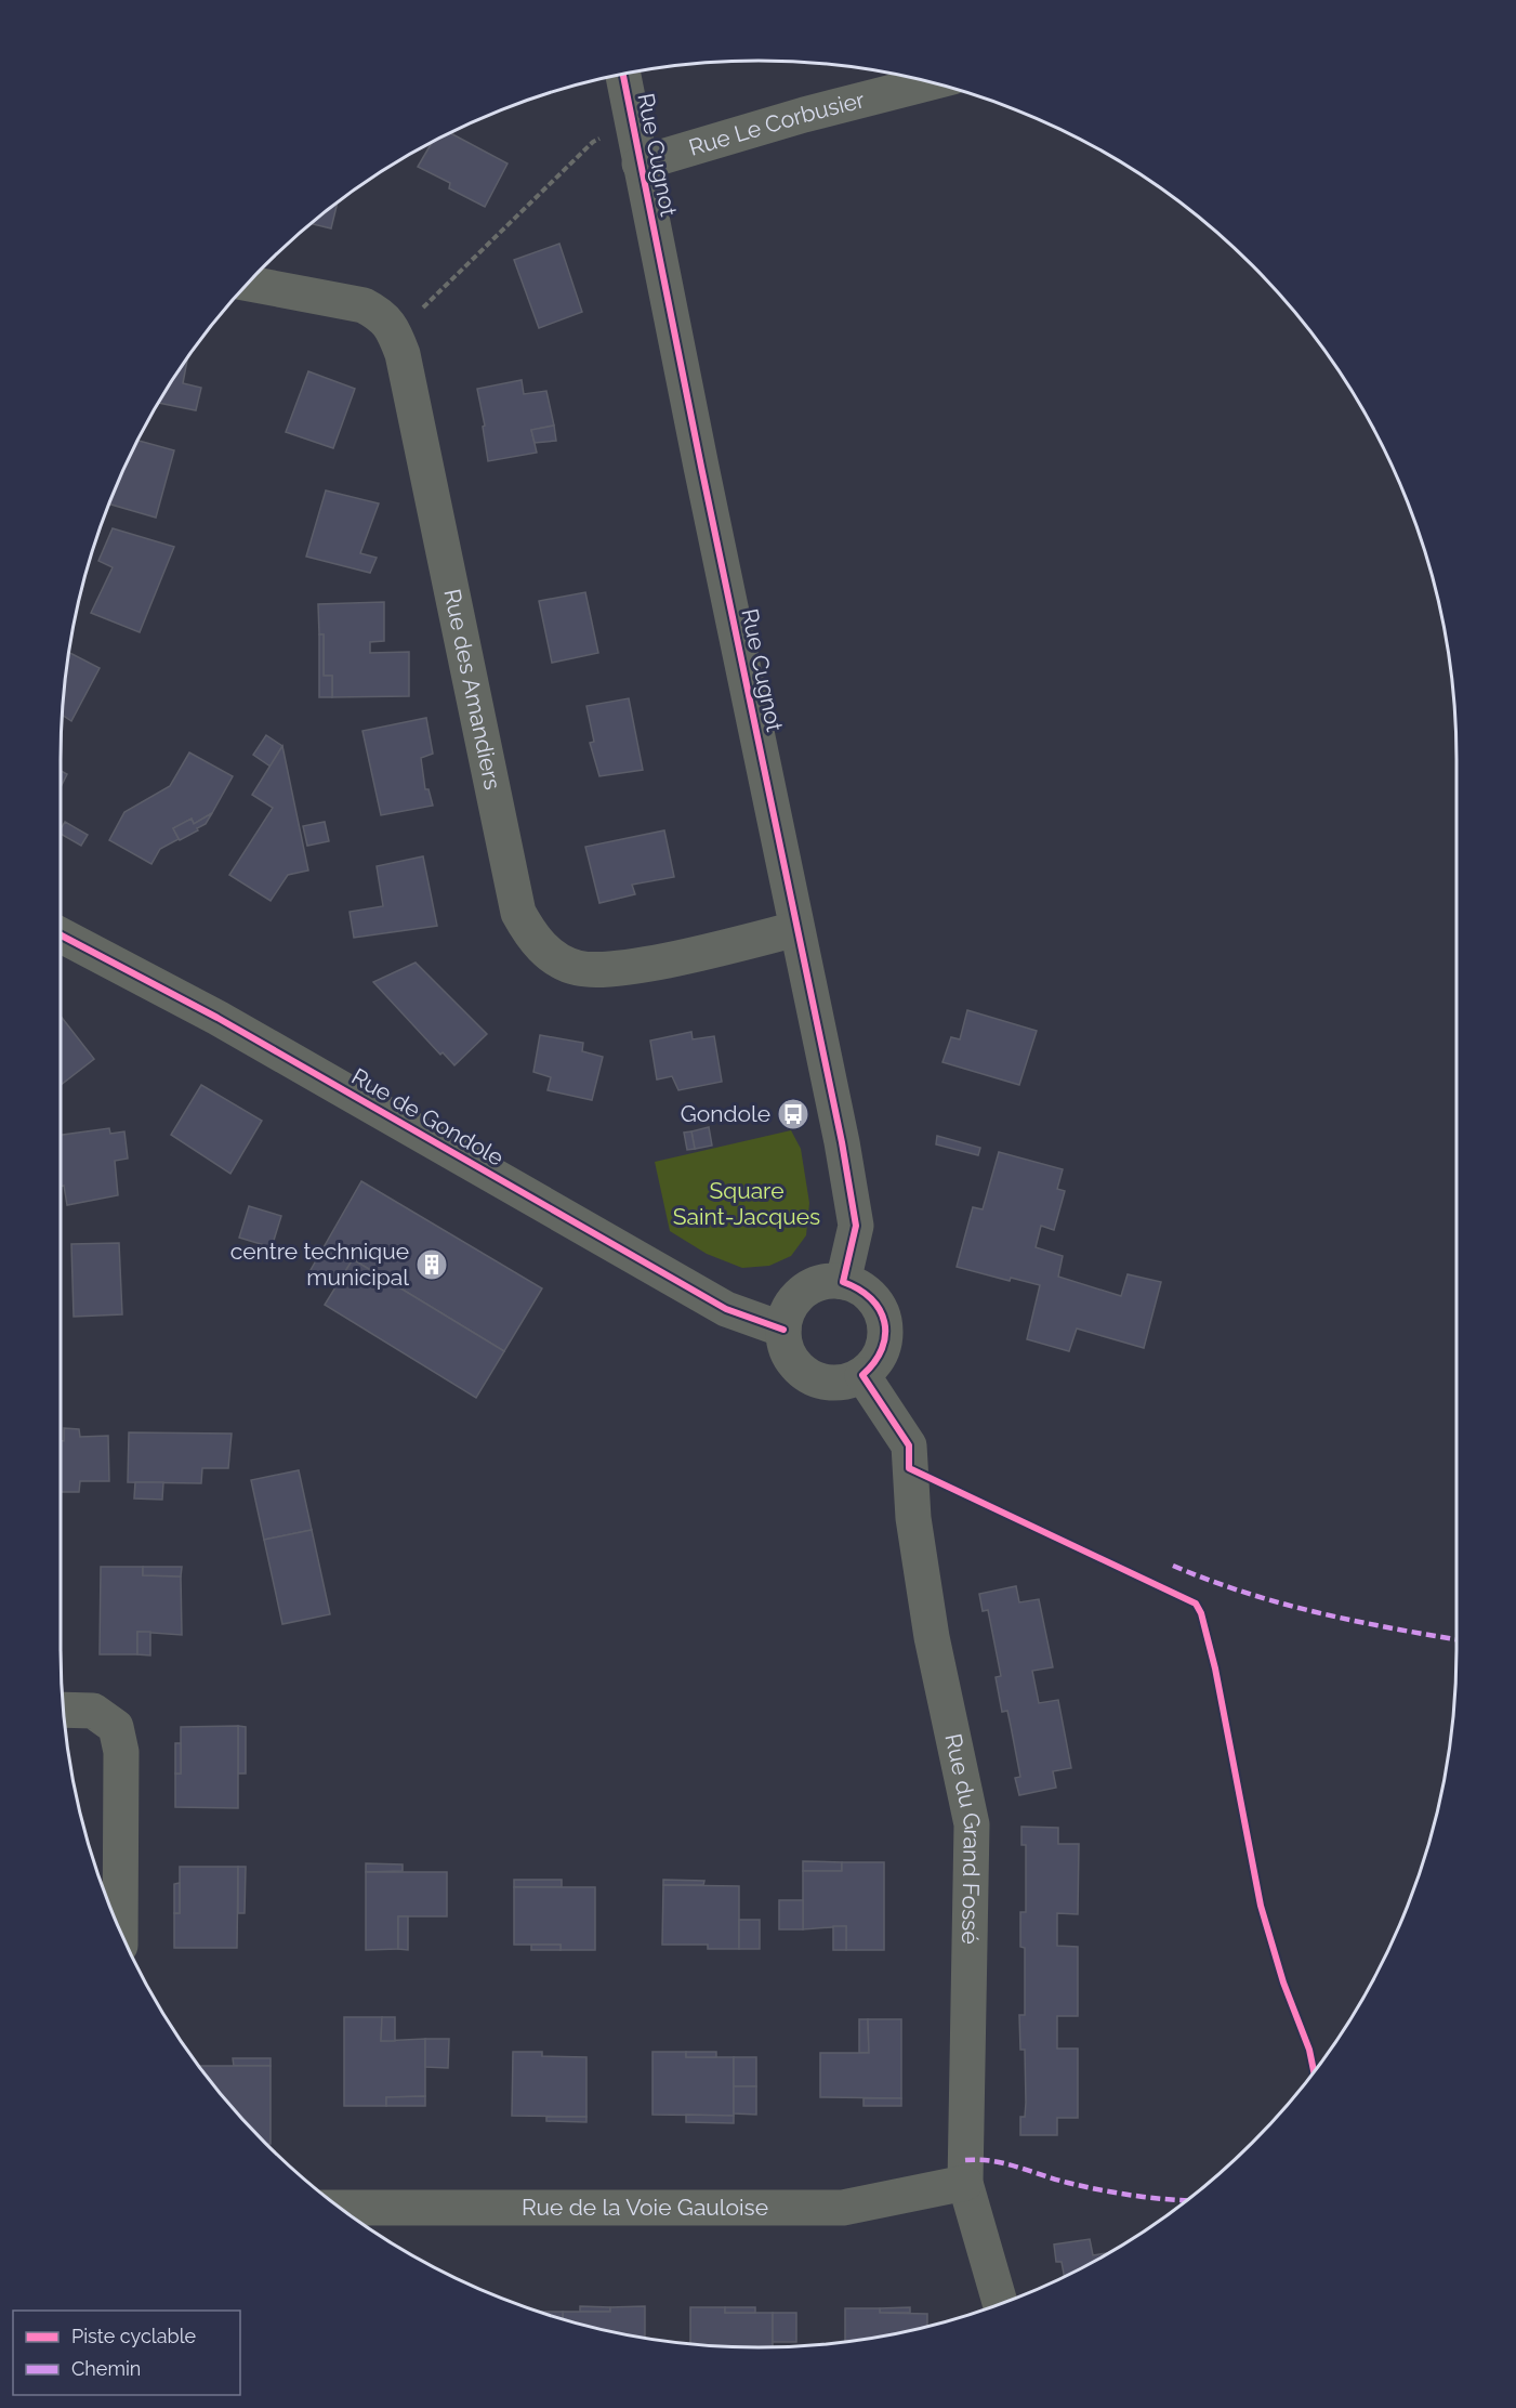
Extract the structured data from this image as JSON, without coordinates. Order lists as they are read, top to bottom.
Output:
{
  "streets": {
    "street": [
      "Rue Le Corbusier",
      "Rue Cugnot",
      "Rue des Amandiers",
      "Rue de Gondole",
      "Rue du Grand Fossé",
      "Rue de la Voie Gauloise"
    ]
  },
  "crossings": [
    ["Rue Le Corbusier", "Rue Cugnot"],
    ["Rue Cugnot", "Rue des Amandiers"],
    ["Rue Cugnot", "Rue de Gondole"],
    ["Rue Cugnot", "Rue du Grand Fossé"],
    ["Rue de Gondole", "Rue du Grand Fossé"],
    ["Rue du Grand Fossé", "Rue de la Voie Gauloise"]
  ],
  "parks": ["Square Saint-Jacques"],
  "places": {
    "bus stop": ["Gondole"],
    "building": ["centre technique municipal"]
  },
  "legend": ["Piste cyclable", "Chemin"]
}
